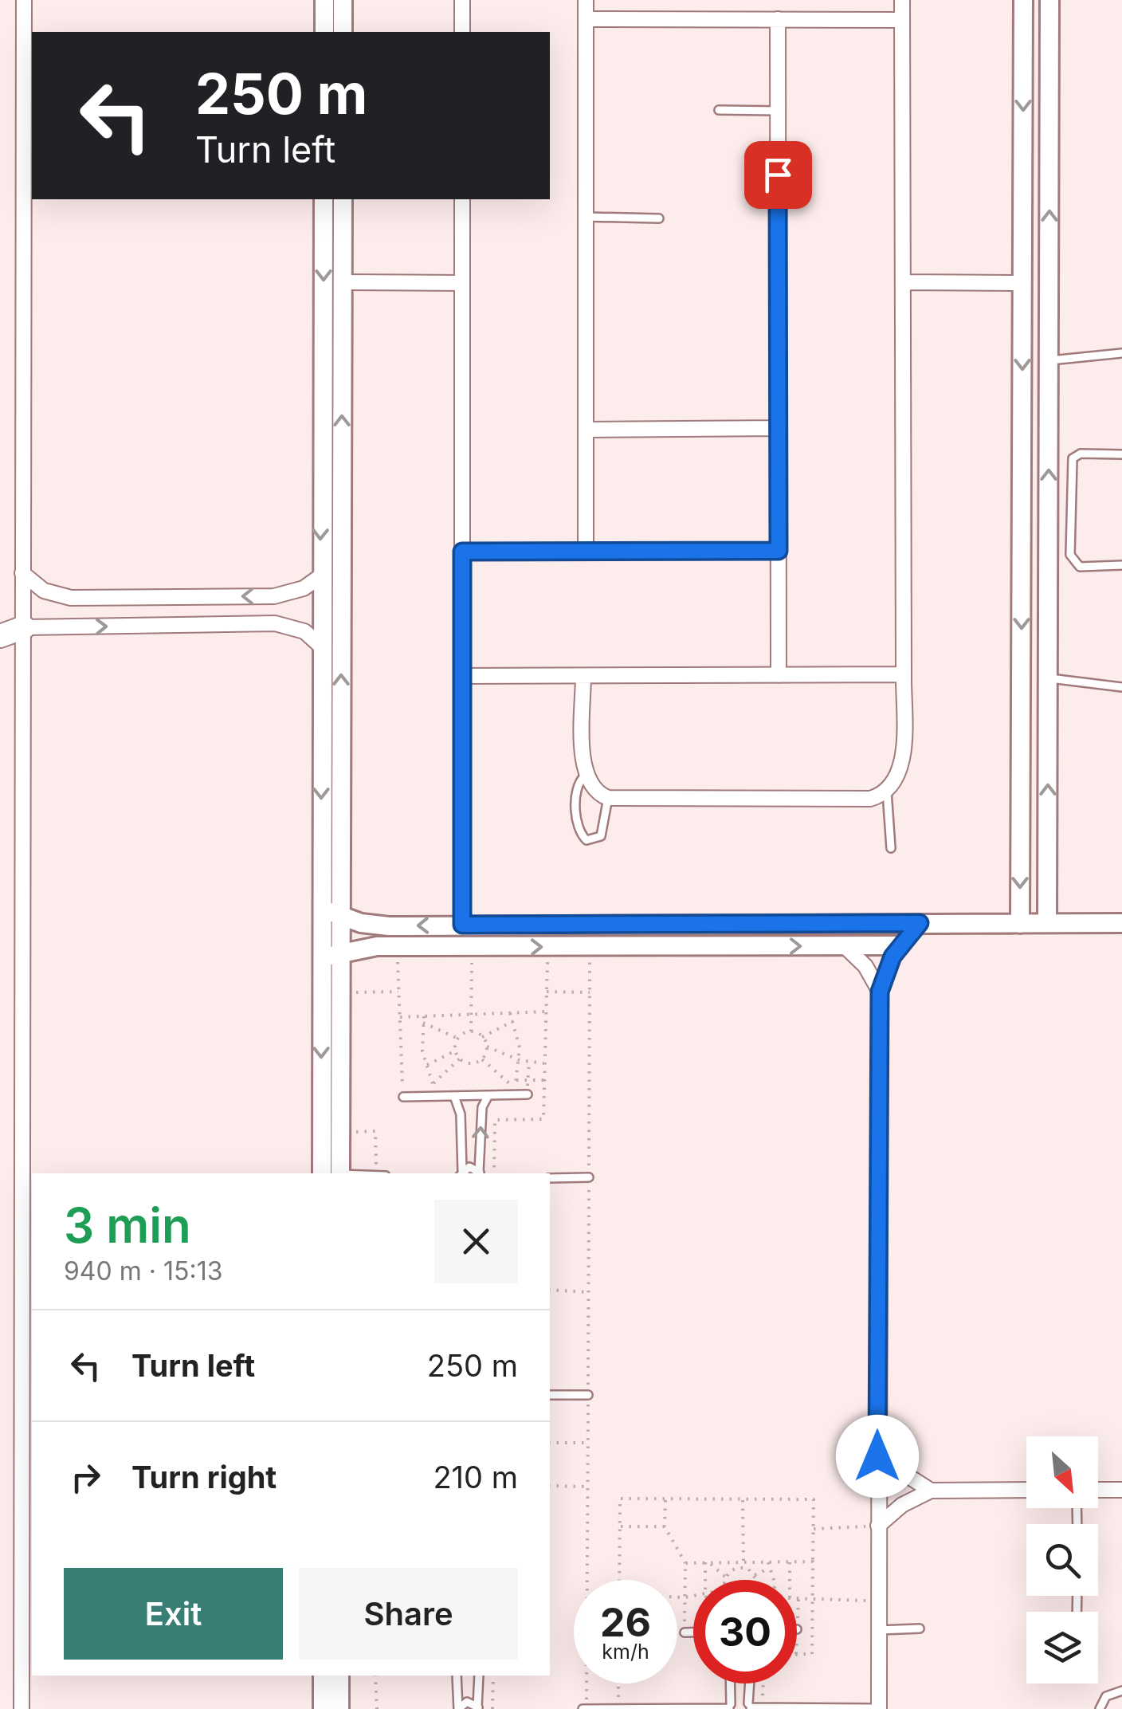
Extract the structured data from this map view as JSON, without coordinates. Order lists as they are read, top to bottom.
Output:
{
  "north": "bottom right",
  "page": {
    "turn": ["250 m", "Turn left"],
    "heading": ["3 min", "940 m · 15:13"],
    "list": [
      {
        "name": "Turn left",
        "value": "250 m"
      },
      {
        "name": "Turn right",
        "value": "210 m"
      }
    ],
    "buttons": ["Exit", "Share"],
    "speed": "26 km/h",
    "limit": "30"
  }
}
